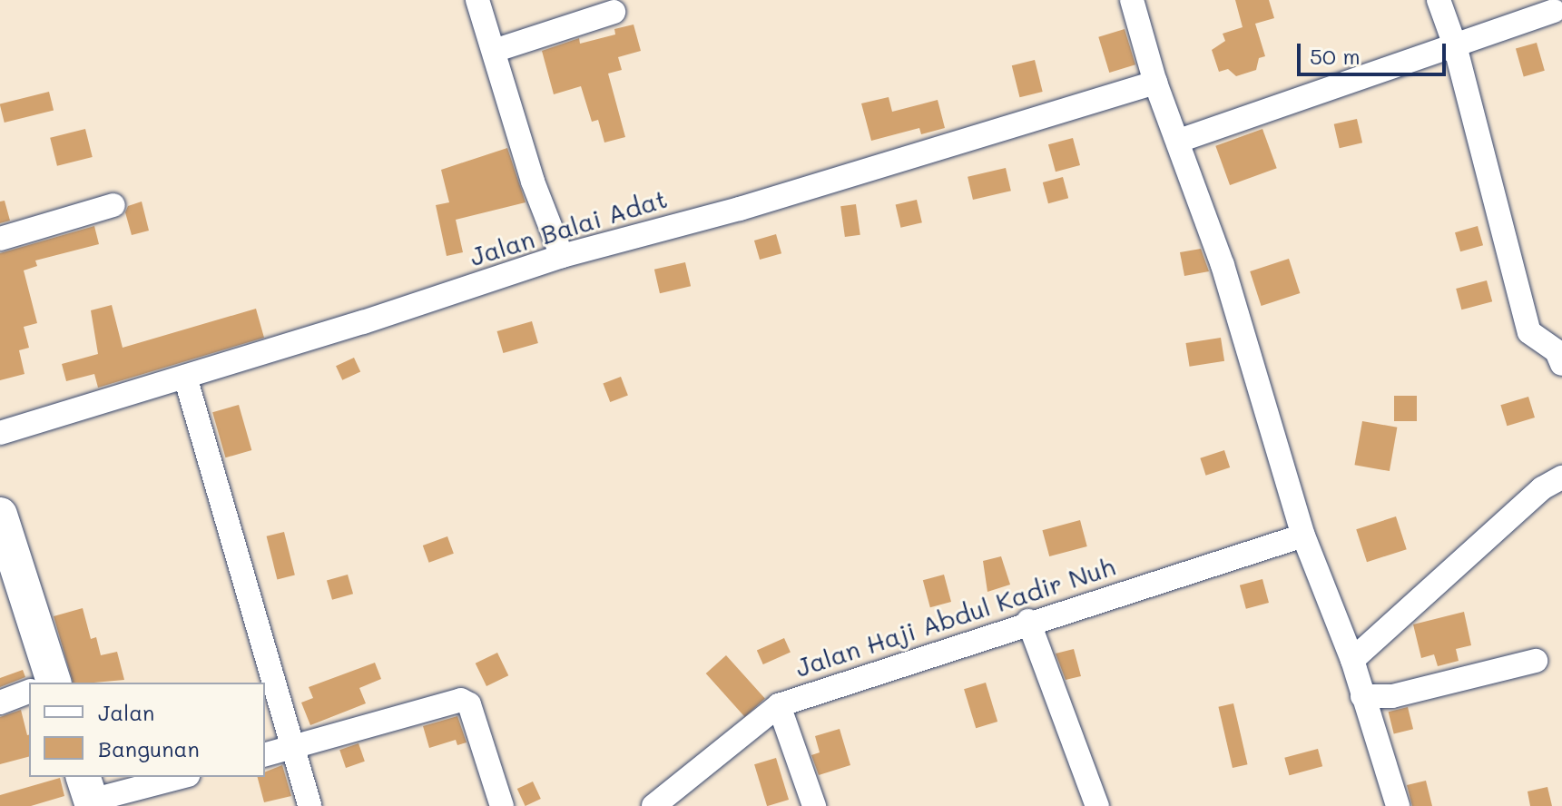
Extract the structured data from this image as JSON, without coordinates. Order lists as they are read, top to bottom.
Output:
{
  "streets": {
    "street": ["Jalan Balai Adat", "Jalan Haji Abdul Kadir Nuh"]
  },
  "legend": ["Jalan", "Bangunan"],
  "scale_bar": "50 m"
}
